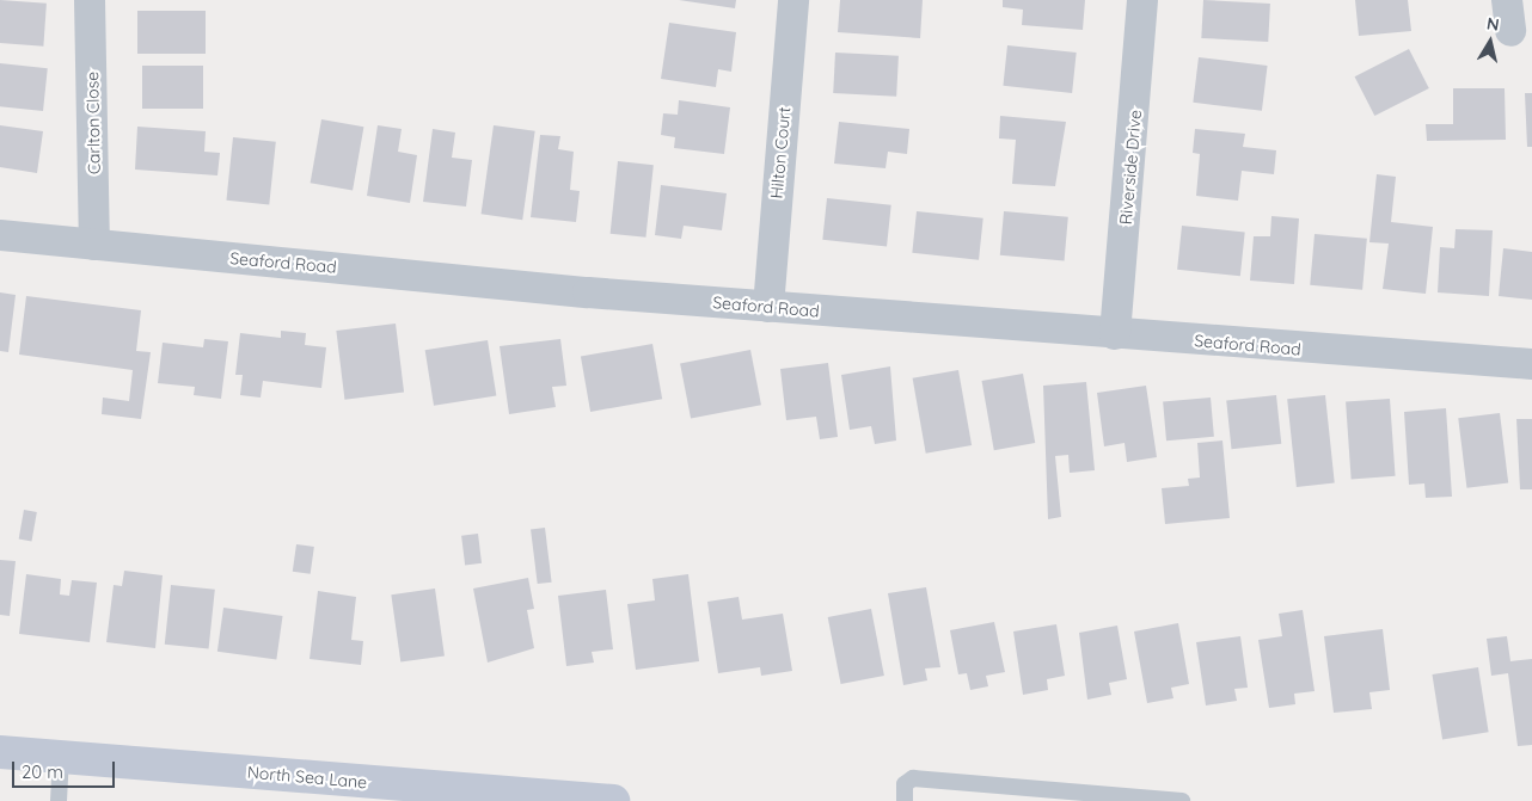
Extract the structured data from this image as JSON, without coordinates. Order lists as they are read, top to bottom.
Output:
{
  "streets": {
    "street": [
      "Carlton Close",
      "Hilton Court",
      "Riverside Drive",
      "Seaford Road",
      "North Sea Lane"
    ]
  },
  "crossings": [
    ["Carlton Close", "Seaford Road"],
    ["Hilton Court", "Seaford Road"],
    ["Riverside Drive", "Seaford Road"]
  ],
  "scale_bar": "20 m",
  "north": "top"
}
